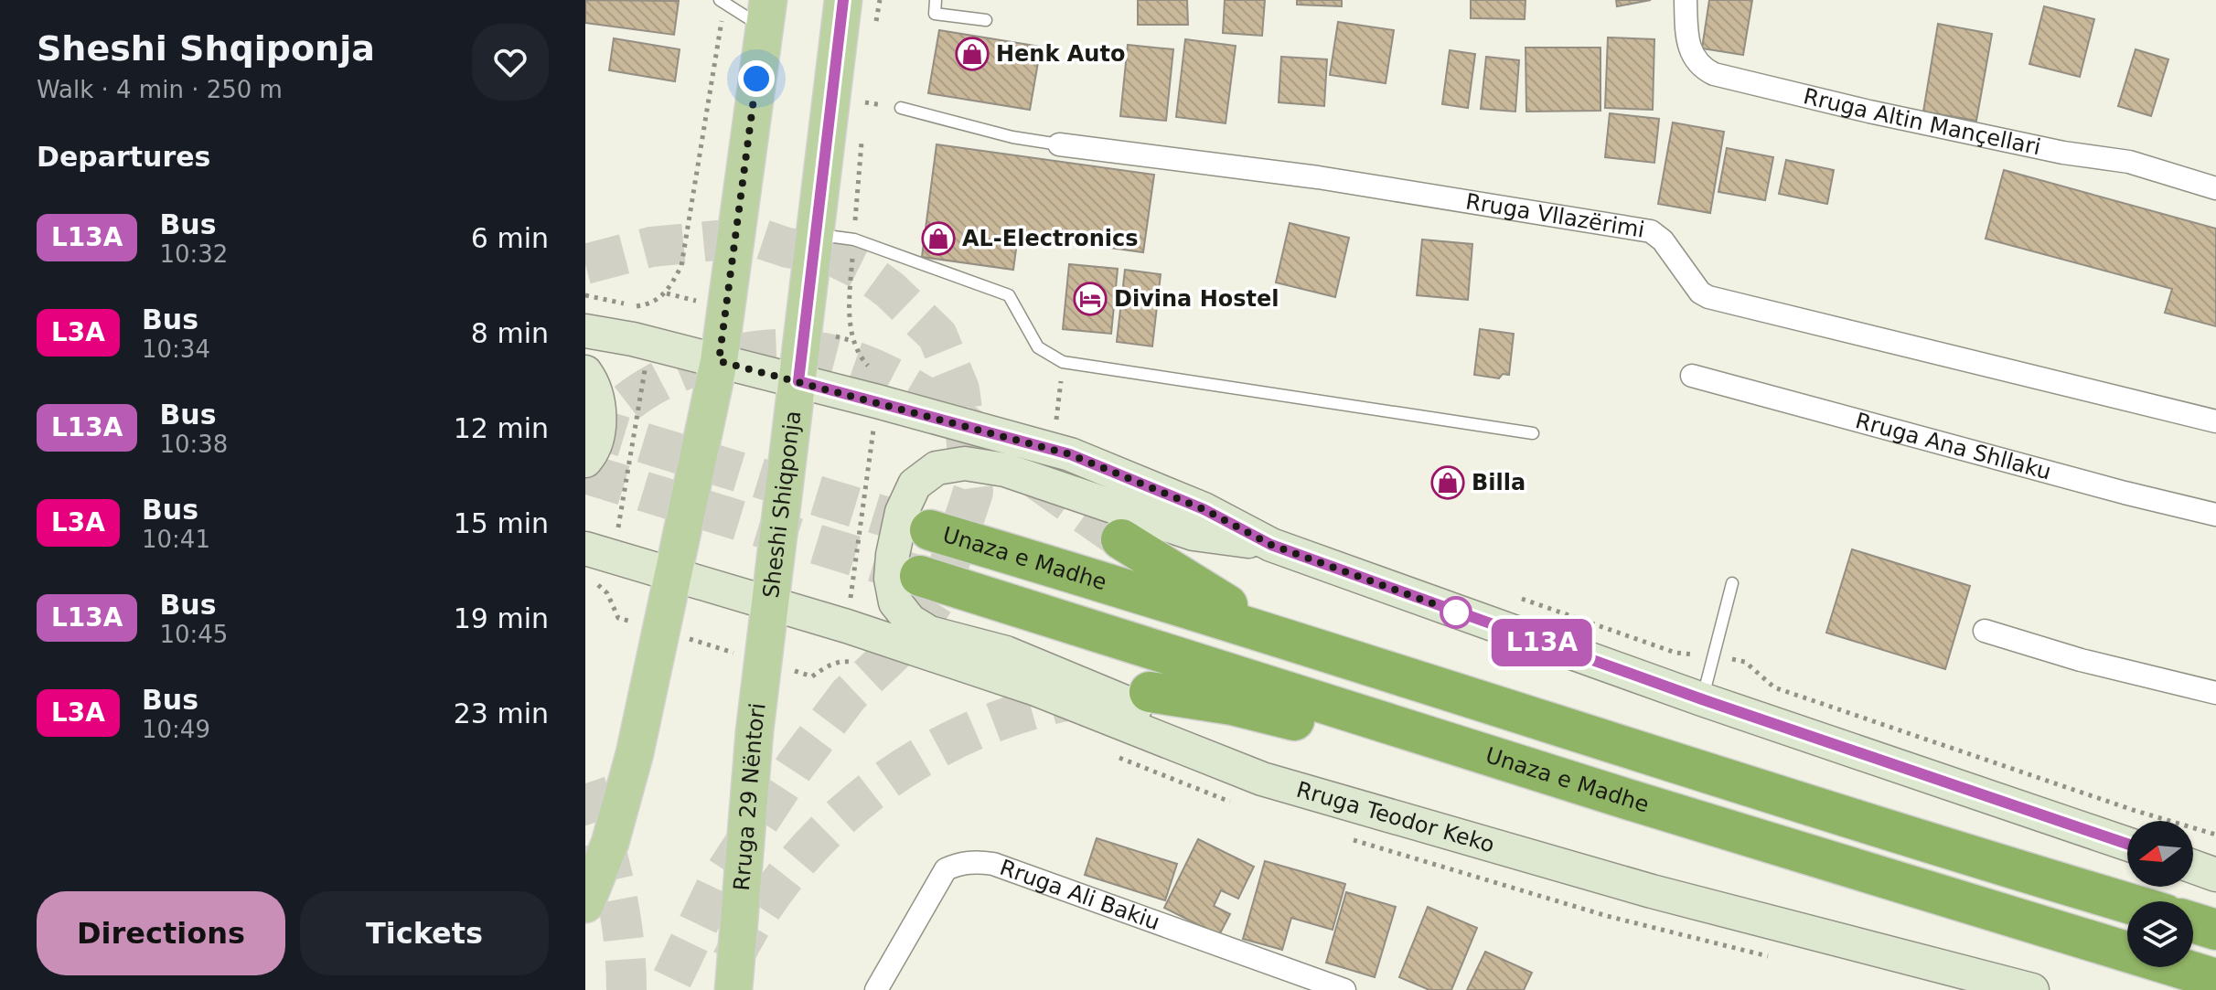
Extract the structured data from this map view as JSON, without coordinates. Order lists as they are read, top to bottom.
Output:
{
  "streets": {
    "highway": ["Unaza e Madhe"],
    "main road": ["Sheshi Shiqponja", "Rruga 29 Nëntori", "Rruga Teodor Keko"],
    "street": [
      "Rruga Altin Mançellari",
      "Rruga Vllazërimi",
      "Rruga Ana Shllaku",
      "Rruga Ali Bakiu"
    ]
  },
  "crossings": [
    ["Sheshi Shiqponja", "Rruga 29 Nëntori"],
    ["Sheshi Shiqponja", "Rruga Teodor Keko"],
    ["Rruga 29 Nëntori", "Rruga Teodor Keko"]
  ],
  "places": {
    "shop": ["Henk Auto", "AL-Electronics", "Billa"],
    "hotel": ["Divina Hostel"]
  },
  "lines": ["bus line L13A"],
  "north": "left",
  "page": {
    "heading": [
      ["Sheshi Shqiponja", "Walk · 4 min · 250 m"],
      "Departures"
    ],
    "on_map": "L13A",
    "list": [
      {
        "mark": "L13A",
        "name": "Bus",
        "note": "10:32",
        "value": "6 min"
      },
      {
        "mark": "L3A",
        "name": "Bus",
        "note": "10:34",
        "value": "8 min"
      },
      {
        "mark": "L13A",
        "name": "Bus",
        "note": "10:38",
        "value": "12 min"
      },
      {
        "mark": "L3A",
        "name": "Bus",
        "note": "10:41",
        "value": "15 min"
      },
      {
        "mark": "L13A",
        "name": "Bus",
        "note": "10:45",
        "value": "19 min"
      },
      {
        "mark": "L3A",
        "name": "Bus",
        "note": "10:49",
        "value": "23 min"
      }
    ],
    "buttons": ["Directions", "Tickets"]
  }
}
